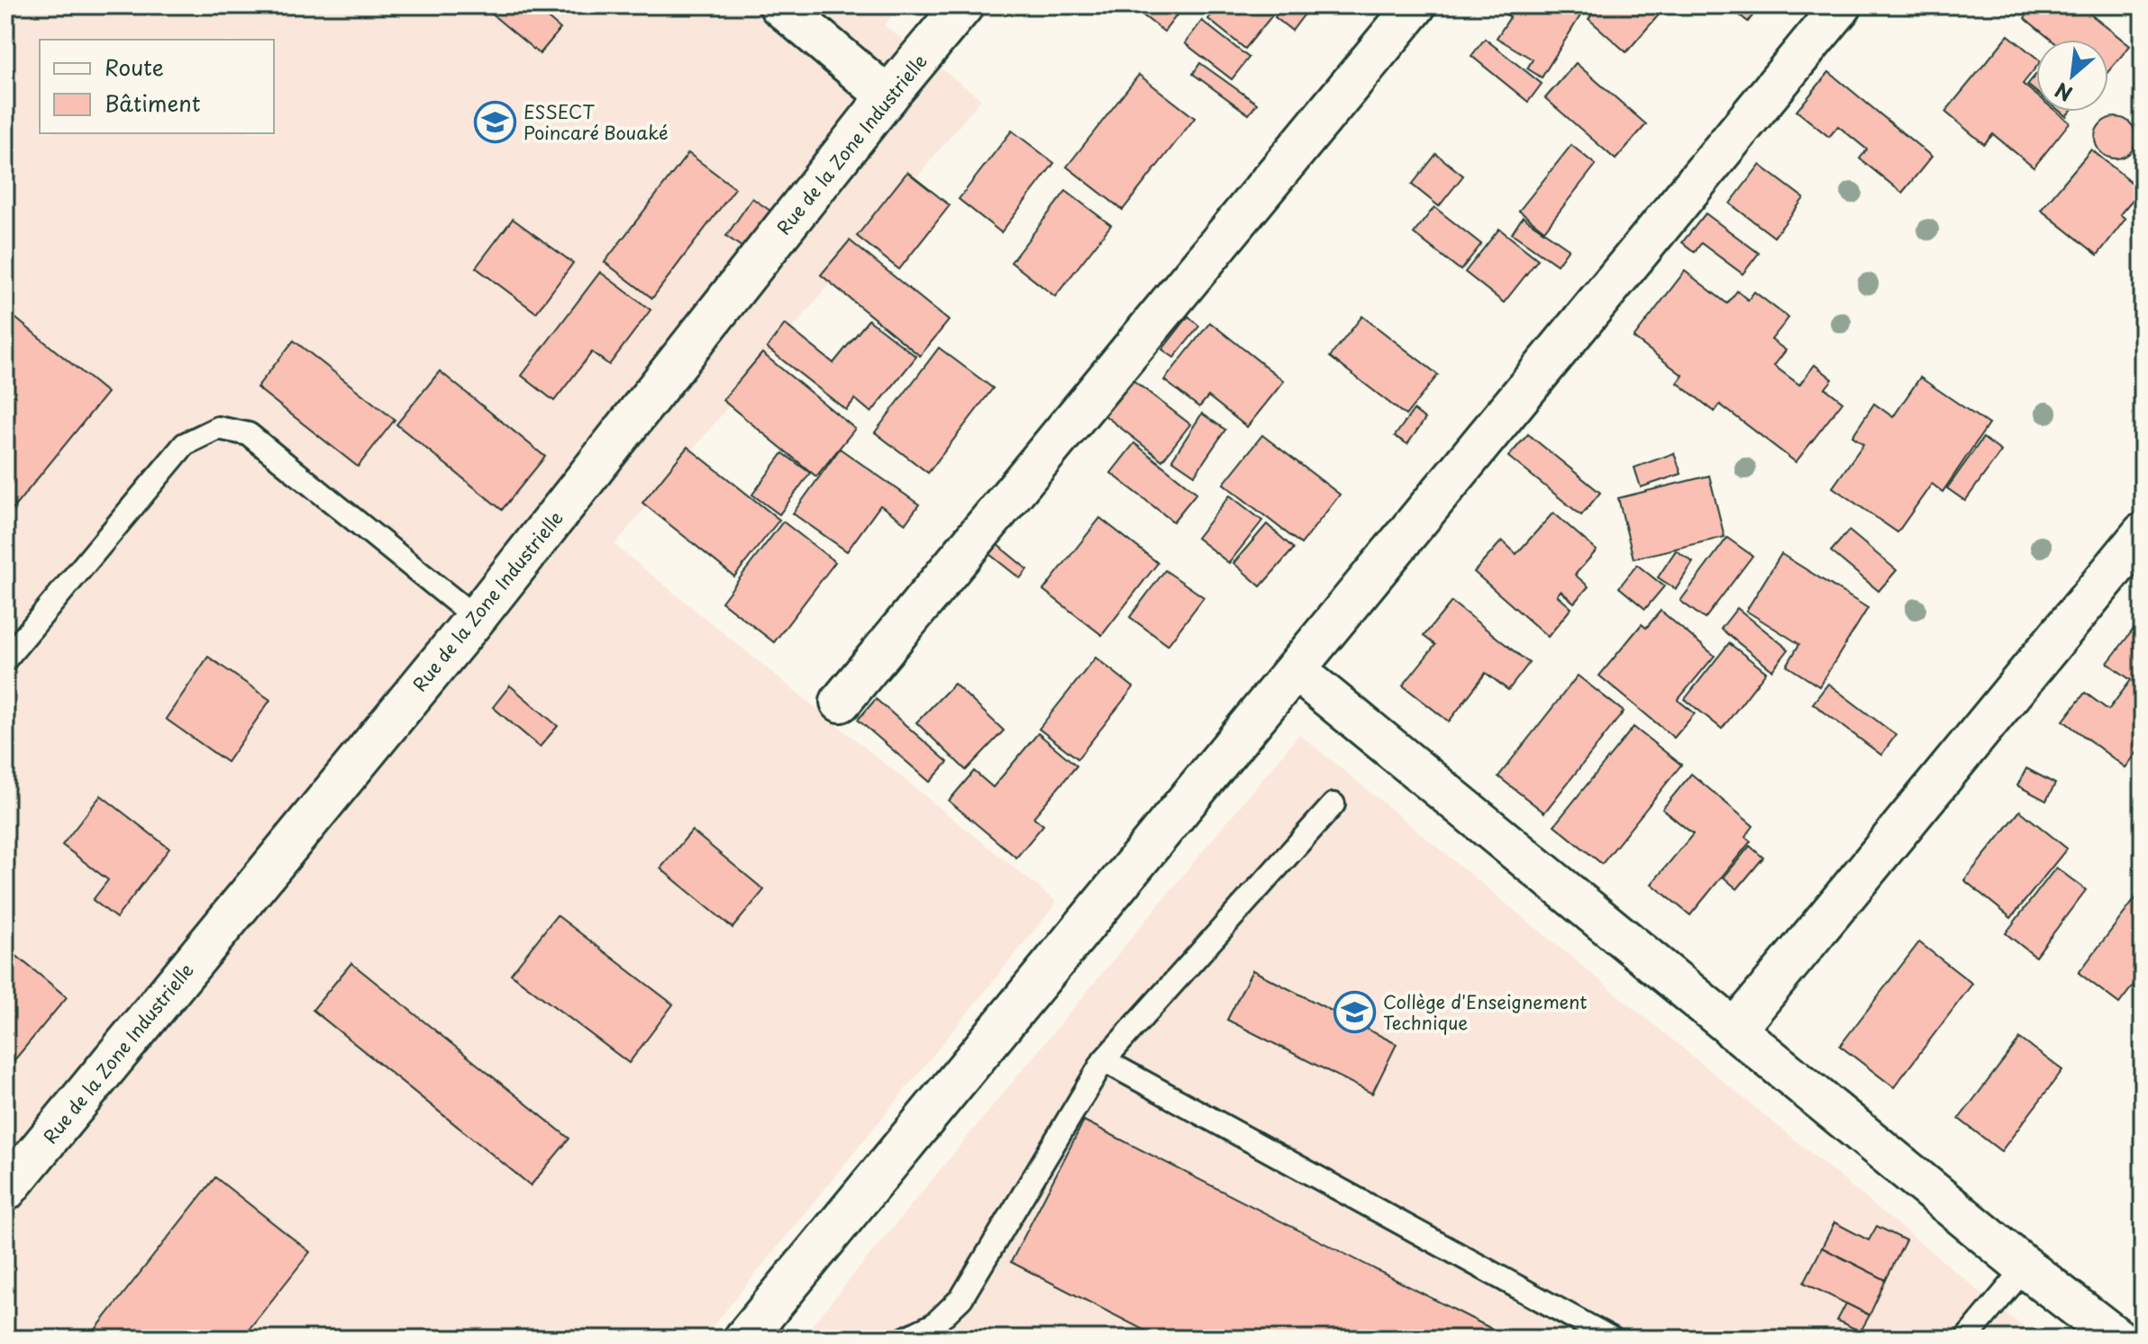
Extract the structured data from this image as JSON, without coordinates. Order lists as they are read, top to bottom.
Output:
{
  "streets": {
    "street": ["Rue de la Zone Industrielle"]
  },
  "places": {
    "school or university": ["ESSECT Poincaré Bouaké", "Collège d'Enseignement Technique"]
  },
  "legend": ["Route", "Bâtiment"],
  "north": "bottom left"
}
